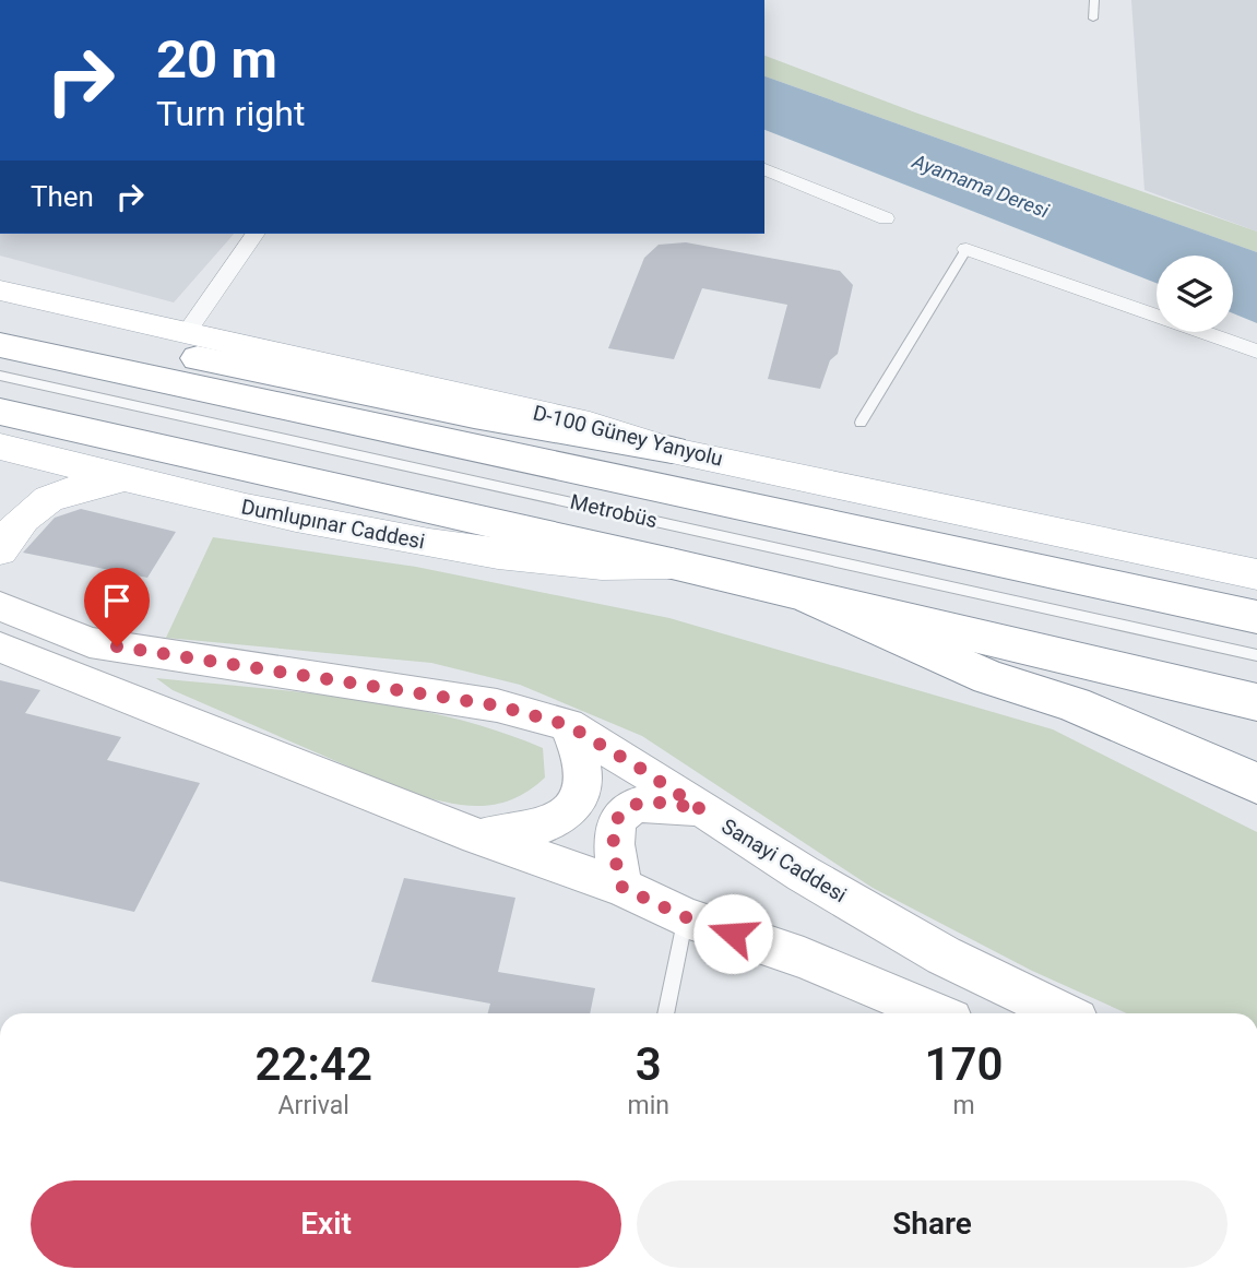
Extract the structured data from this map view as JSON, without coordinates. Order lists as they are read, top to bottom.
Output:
{
  "streets": {
    "main road": ["D-100 Güney Yanyolu", "Dumlupınar Caddesi", "Sanayi Caddesi"],
    "lane": ["Metrobüs"]
  },
  "water": ["Ayamama Deresi"],
  "page": {
    "turn": ["20 m", "Turn right"],
    "then": "Then",
    "eta": [
      "22:42",
      "Arrival",
      "3",
      "min",
      "170",
      "m"
    ],
    "buttons": ["Exit", "Share"]
  }
}
